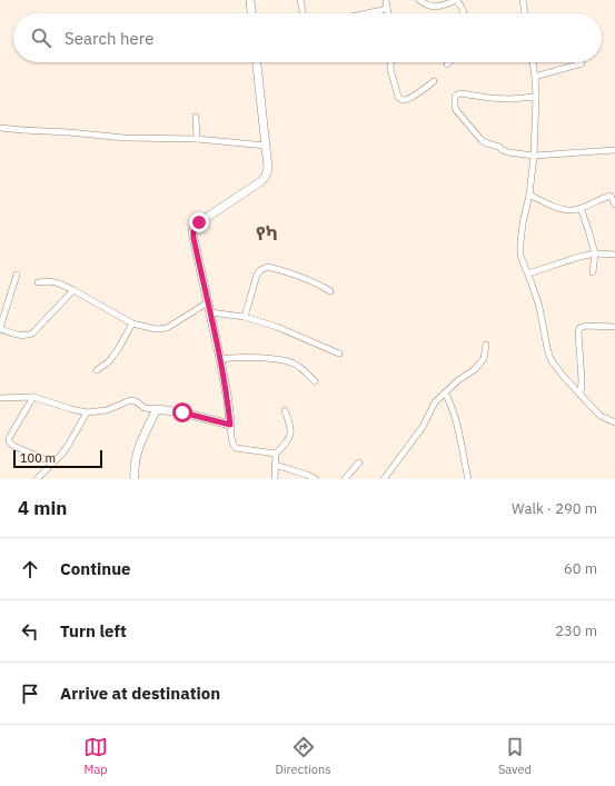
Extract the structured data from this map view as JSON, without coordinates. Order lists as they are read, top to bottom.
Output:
{
  "districts": ["የካ"],
  "scale_bar": "100 m",
  "page": {
    "search": "Search here",
    "scale": "100 m",
    "heading": ["4 min", "Walk · 290 m"],
    "list": [
      ["Continue", "60 m"],
      ["Turn left", "230 m"],
      "Arrive at destination"
    ],
    "nav": ["Map", "Directions", "Saved"]
  }
}
